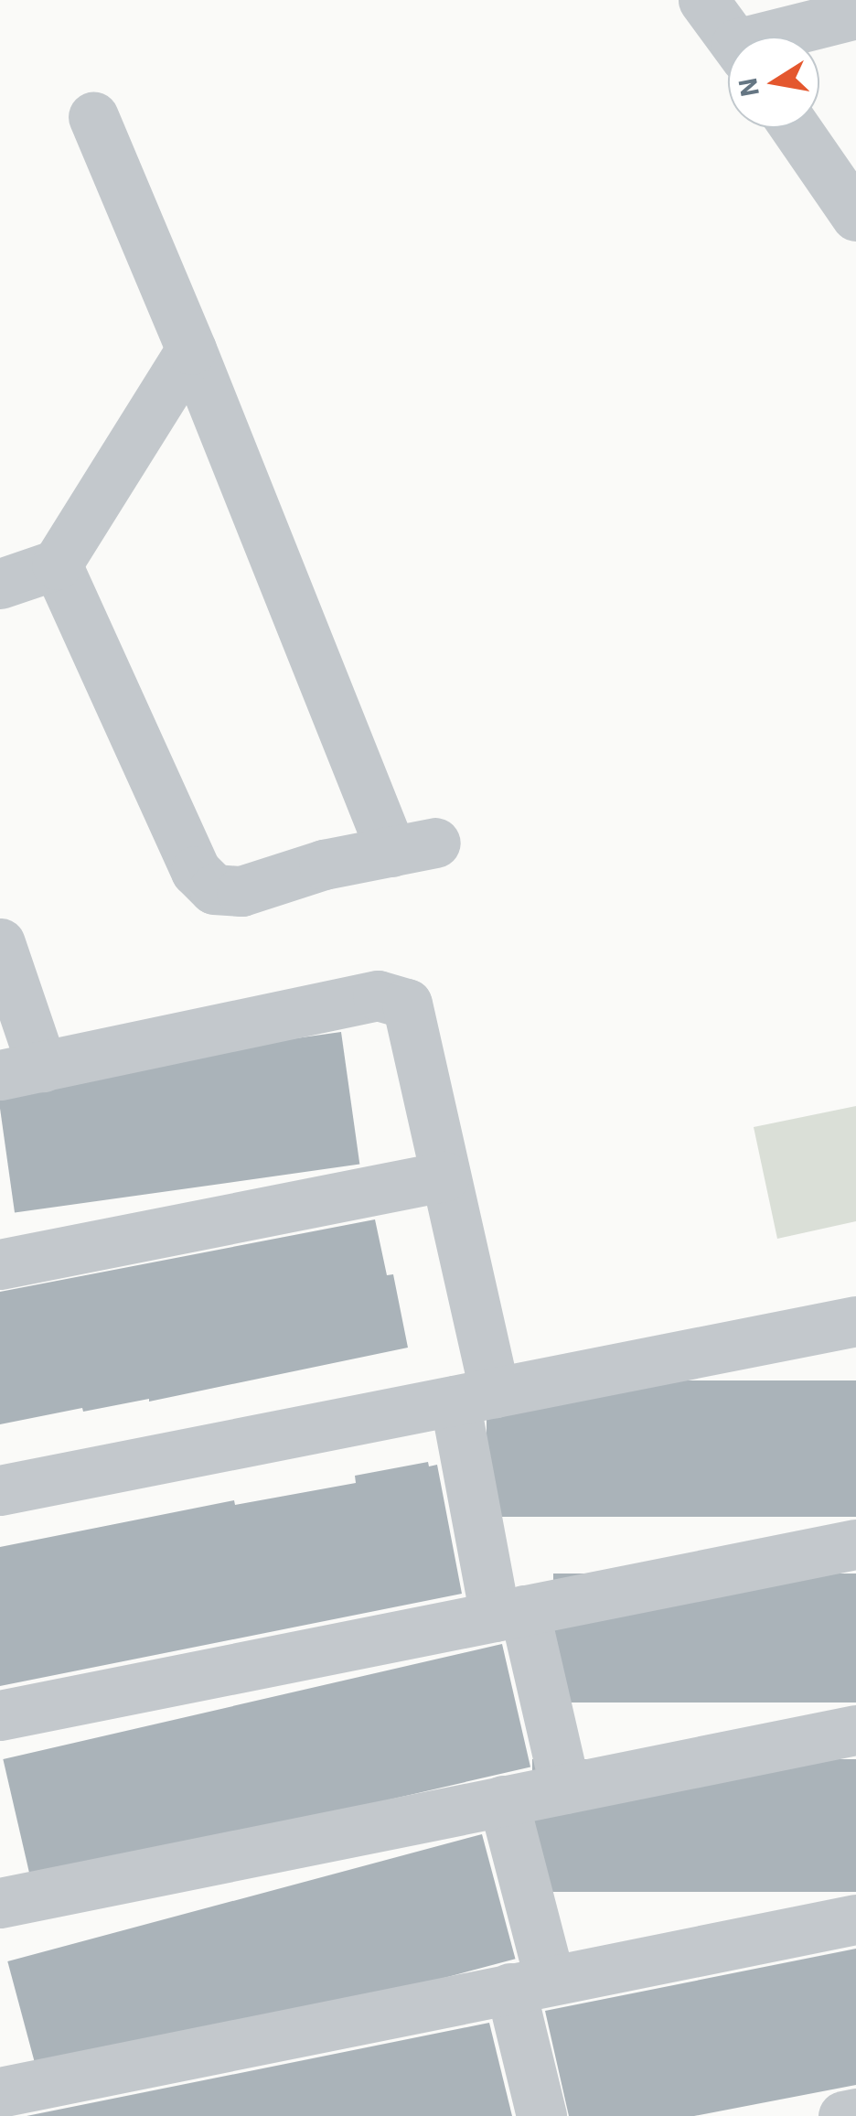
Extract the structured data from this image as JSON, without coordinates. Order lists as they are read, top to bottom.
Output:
{
  "north": "left"
}
